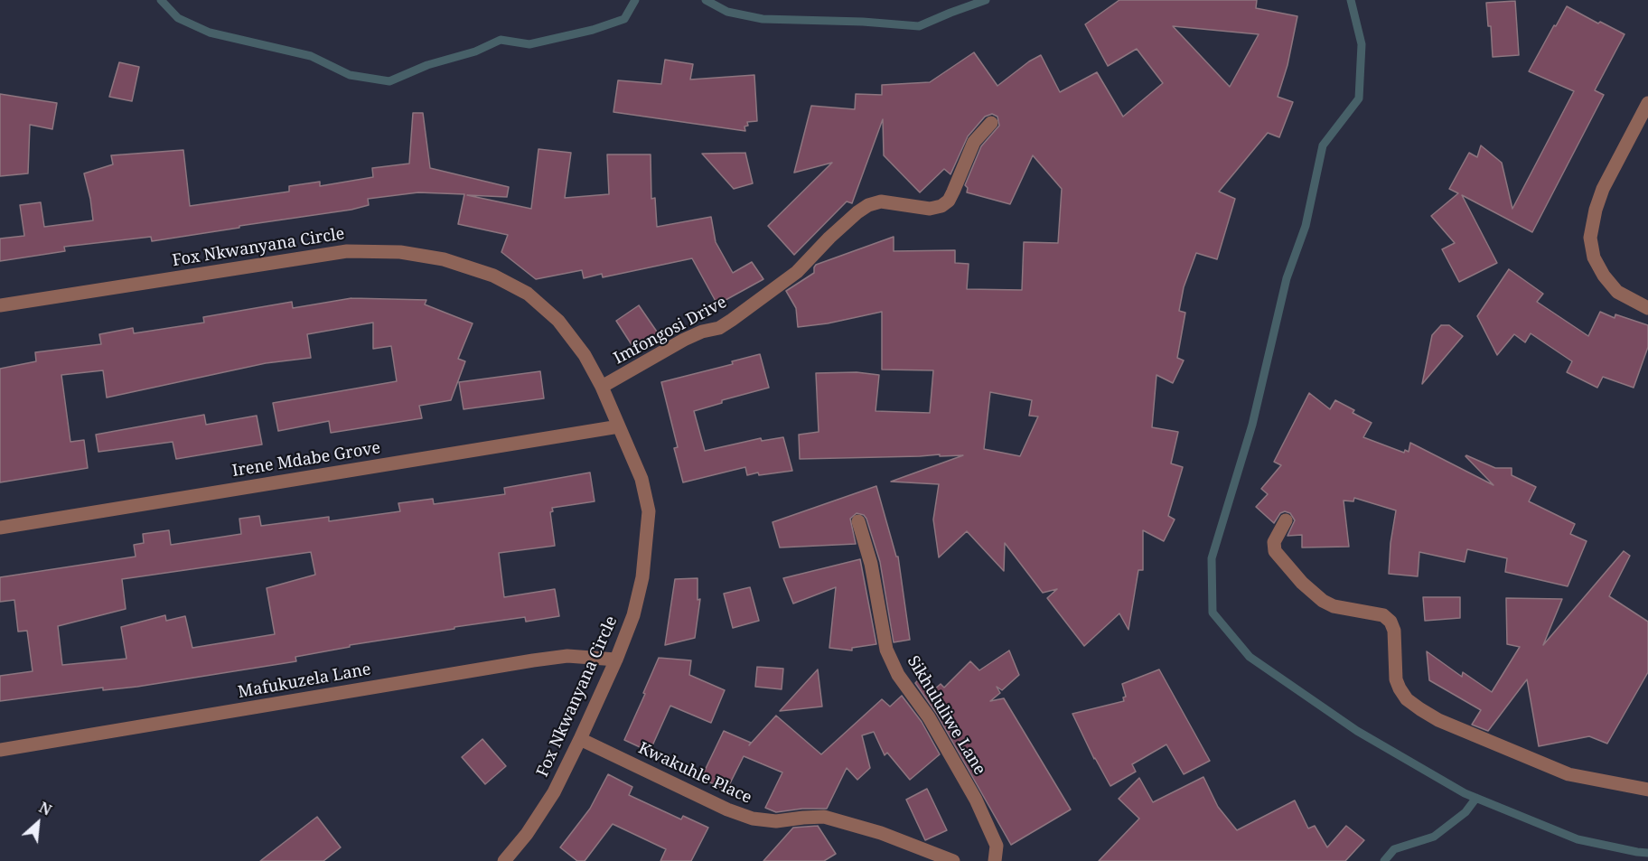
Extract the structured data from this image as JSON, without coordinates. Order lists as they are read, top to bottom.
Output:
{
  "streets": {
    "street": [
      "Fox Nkwanyana Circle",
      "Imfongosi Drive",
      "Irene Mdabe Grove",
      "Mafukuzela Lane",
      "Sikhululiwe Lane",
      "Kwakuhle Place"
    ]
  },
  "crossings": [
    ["Fox Nkwanyana Circle", "Imfongosi Drive"],
    ["Fox Nkwanyana Circle", "Irene Mdabe Grove"],
    ["Fox Nkwanyana Circle", "Mafukuzela Lane"],
    ["Fox Nkwanyana Circle", "Kwakuhle Place"]
  ],
  "north": "top right"
}
